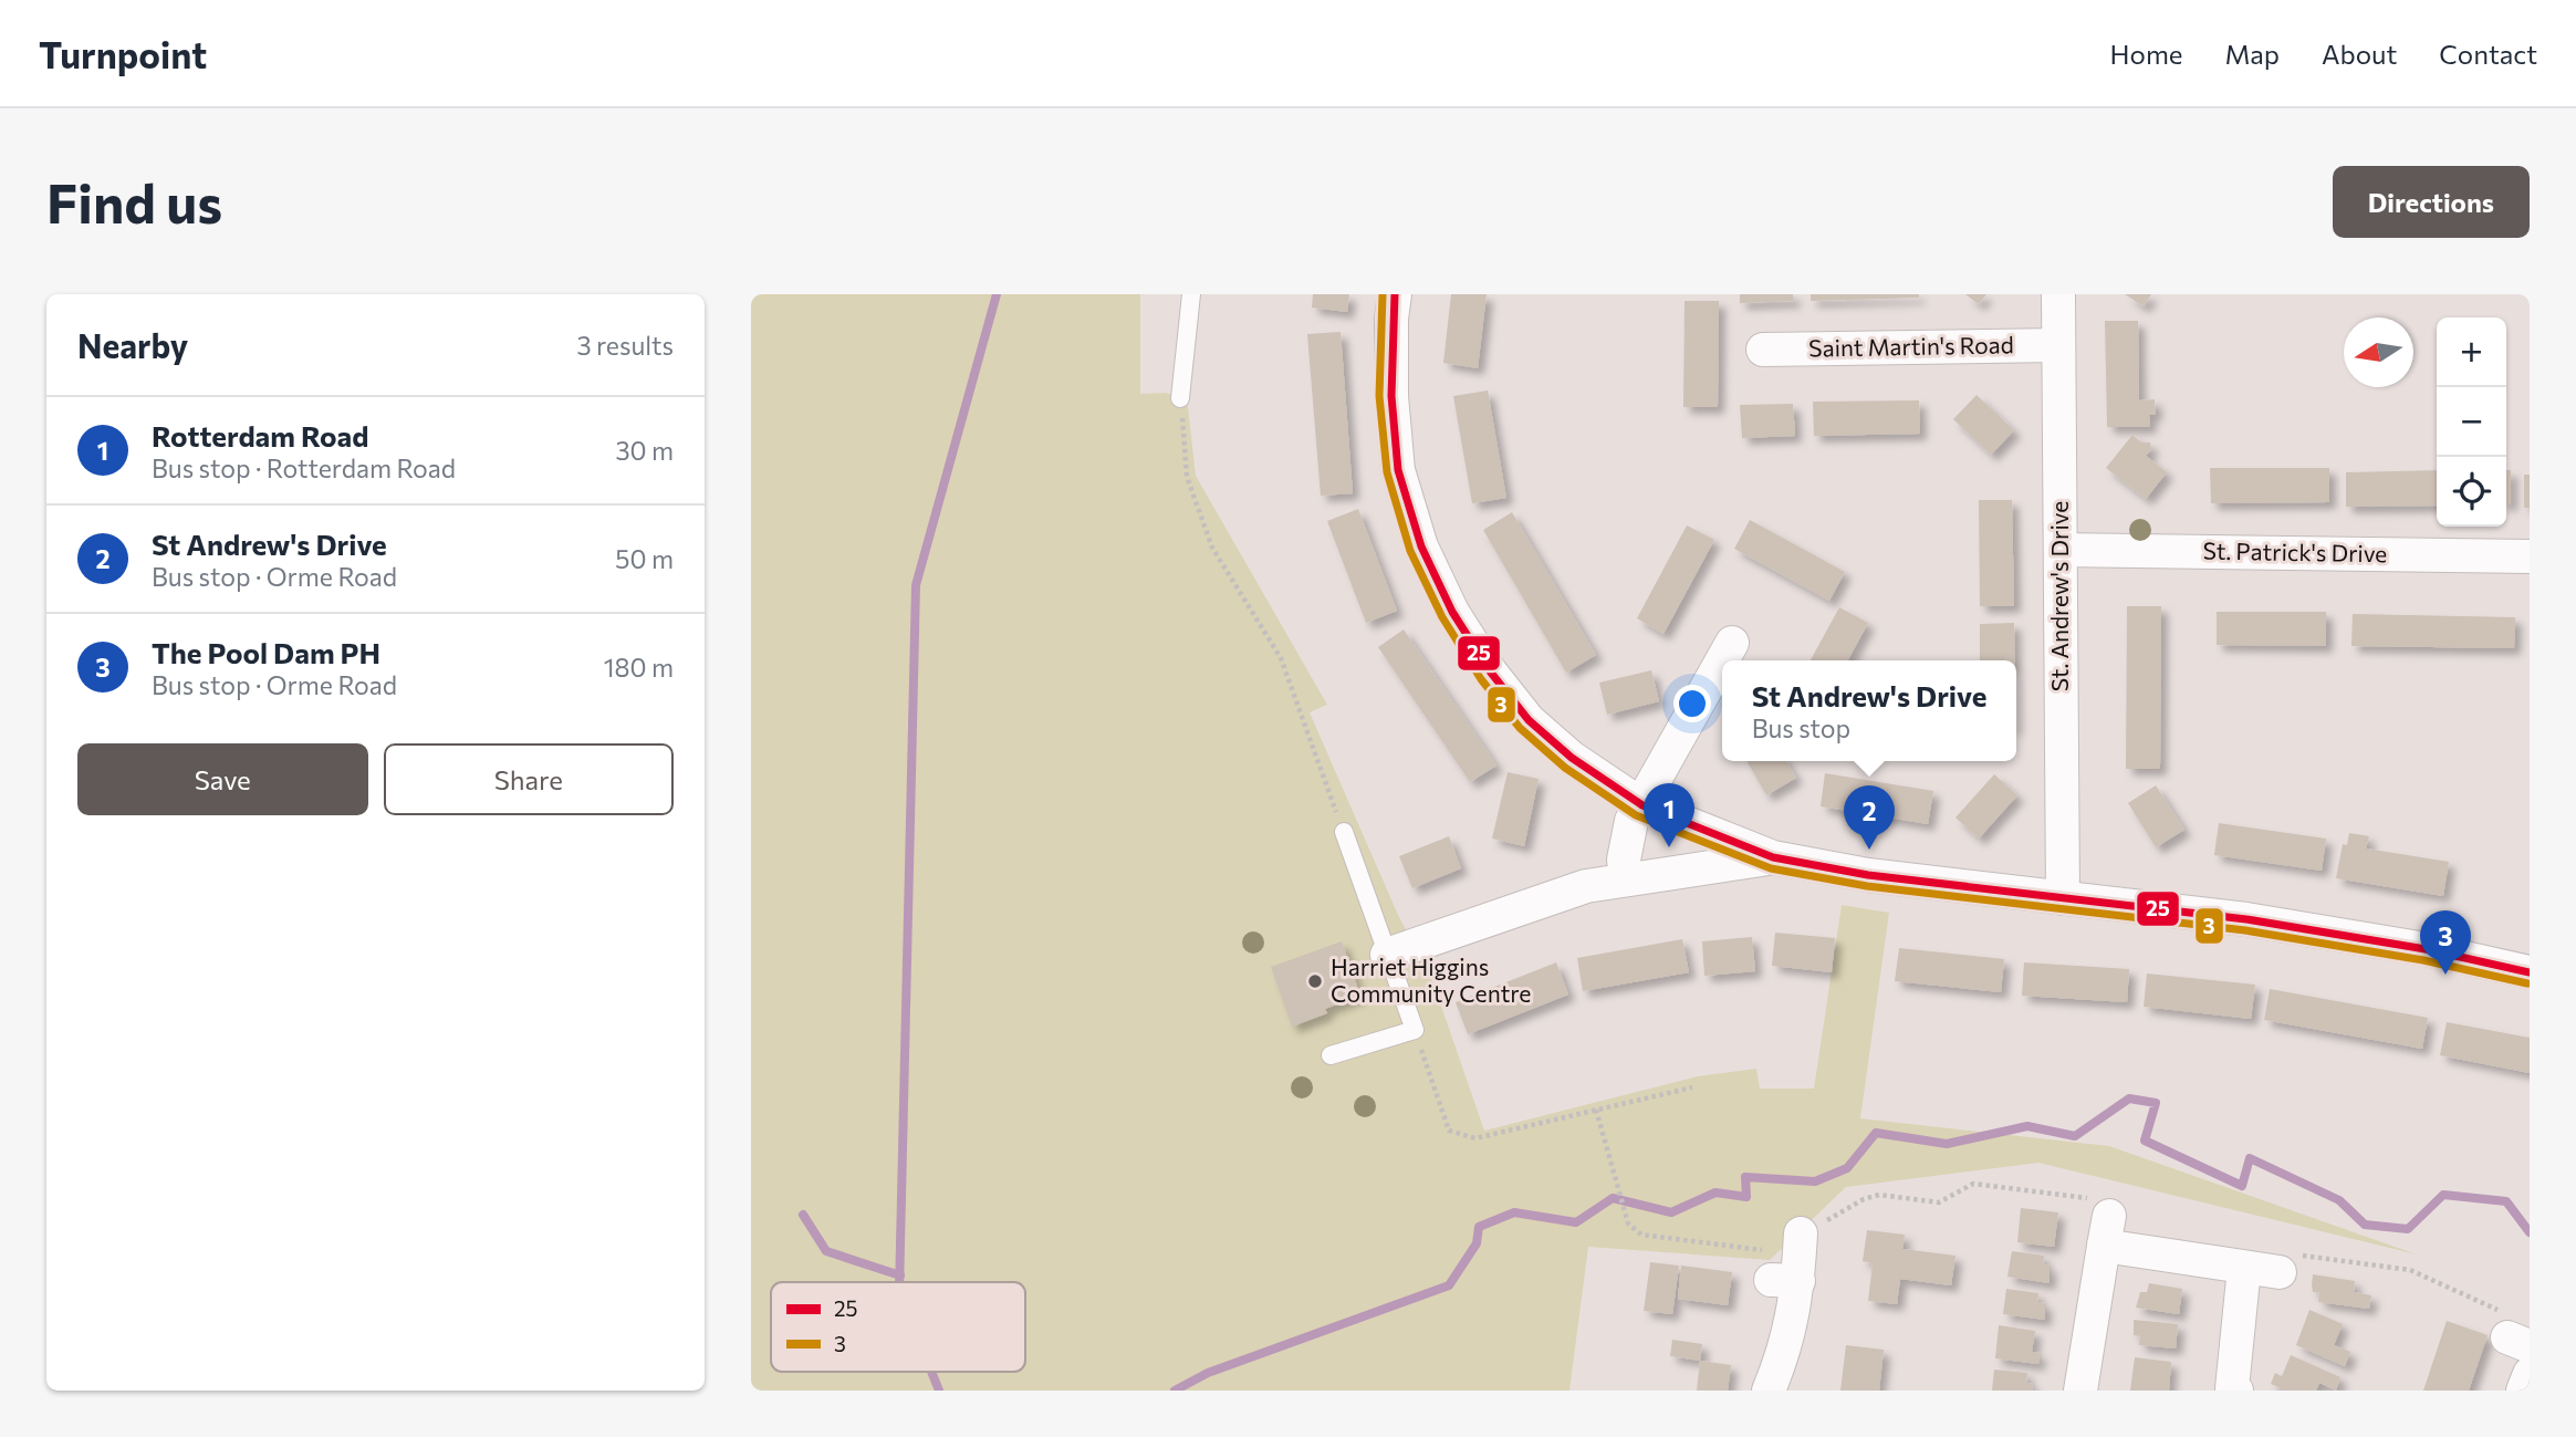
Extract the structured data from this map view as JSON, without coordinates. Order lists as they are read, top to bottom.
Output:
{
  "streets": {
    "street": ["Saint Martin's Road", "St. Patrick's Drive", "St. Andrew's Drive"]
  },
  "crossings": [
    ["Saint Martin's Road", "St. Andrew's Drive"],
    ["St. Patrick's Drive", "St. Andrew's Drive"]
  ],
  "places": ["Harriet Higgins Community Centre"],
  "lines": ["transit line 25", "transit line 3"],
  "legend": ["25", "3"],
  "north": "left",
  "page": {
    "header": "Turnpoint",
    "nav": [
      "Home",
      "Map",
      "About",
      "Contact"
    ],
    "buttons": [
      "Directions",
      ["Save", "Share"]
    ],
    "title": "Find us",
    "heading": ["Nearby", "3 results"],
    "map_buttons": ["+", "−"],
    "list": [
      {
        "mark": "1",
        "name": "Rotterdam Road",
        "note": "Bus stop · Rotterdam Road",
        "value": "30 m"
      },
      {
        "mark": "2",
        "name": "St Andrew's Drive",
        "note": "Bus stop · Orme Road",
        "value": "50 m"
      },
      {
        "mark": "3",
        "name": "The Pool Dam PH",
        "note": "Bus stop · Orme Road",
        "value": "180 m"
      }
    ],
    "popup": ["St Andrew's Drive", "Bus stop"],
    "pins": ["1", "2", "3"]
  }
}
